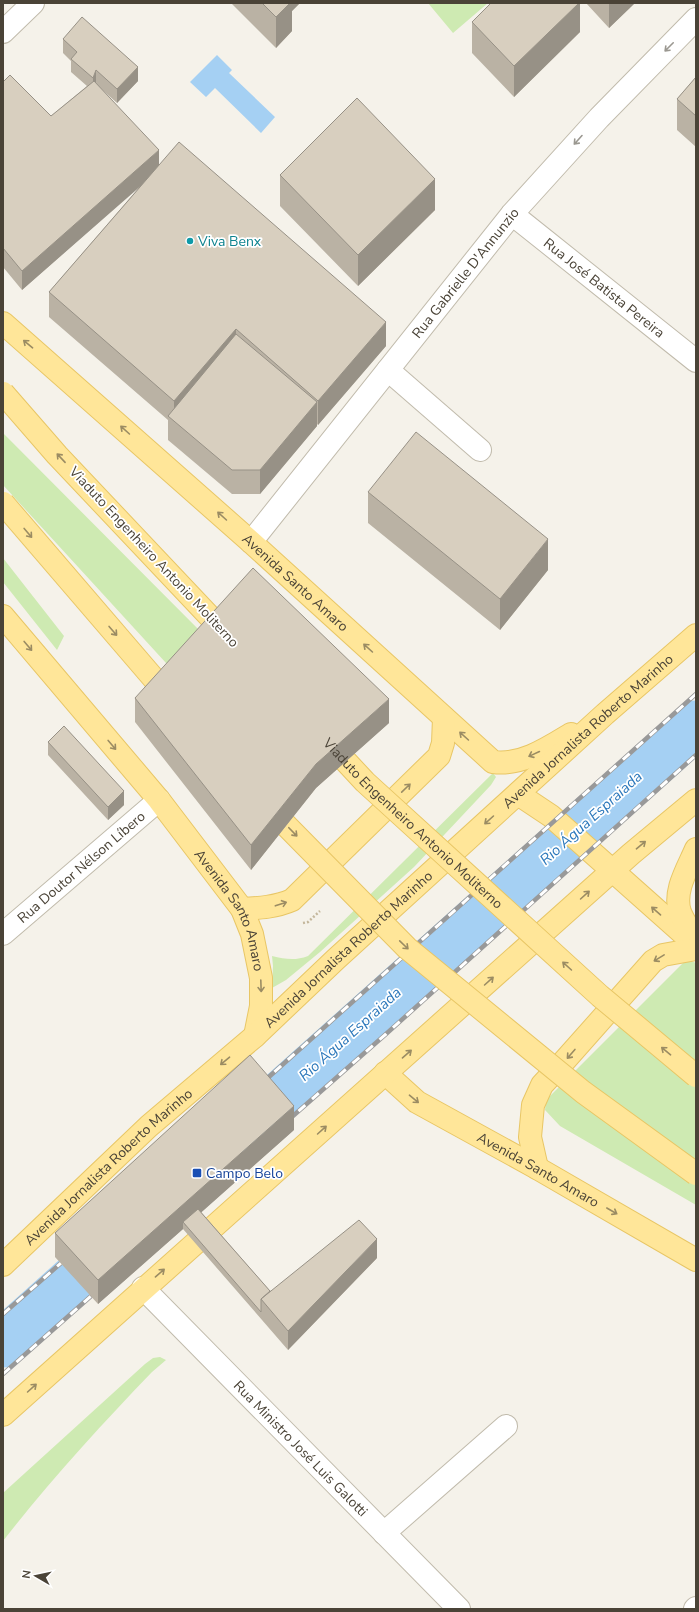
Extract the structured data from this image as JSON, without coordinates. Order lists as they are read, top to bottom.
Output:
{
  "streets": {
    "main road": ["Viaduto Engenheiro Antonio Moliterno", "Avenida Santo Amaro", "Avenida Jornalista Roberto Marinho"],
    "street": [
      "Rua Gabrielle D'Annunzio",
      "Rua José Batista Pereira",
      "Rua Doutor Nélson Líbero",
      "Rua Ministro José Luis Galotti"
    ]
  },
  "crossings": [
    ["Rua Gabrielle D'Annunzio", "Rua José Batista Pereira"],
    ["Rua Gabrielle D'Annunzio", "Avenida Santo Amaro"],
    ["Avenida Santo Amaro", "Avenida Jornalista Roberto Marinho"],
    ["Avenida Santo Amaro", "Rua Doutor Nélson Líbero"]
  ],
  "one_way": ["Rua Gabrielle D'Annunzio"],
  "water": ["Rio Água Espraiada"],
  "places": {
    "other": ["Viva Benx"],
    "transit": ["Campo Belo"]
  },
  "north": "left"
}
